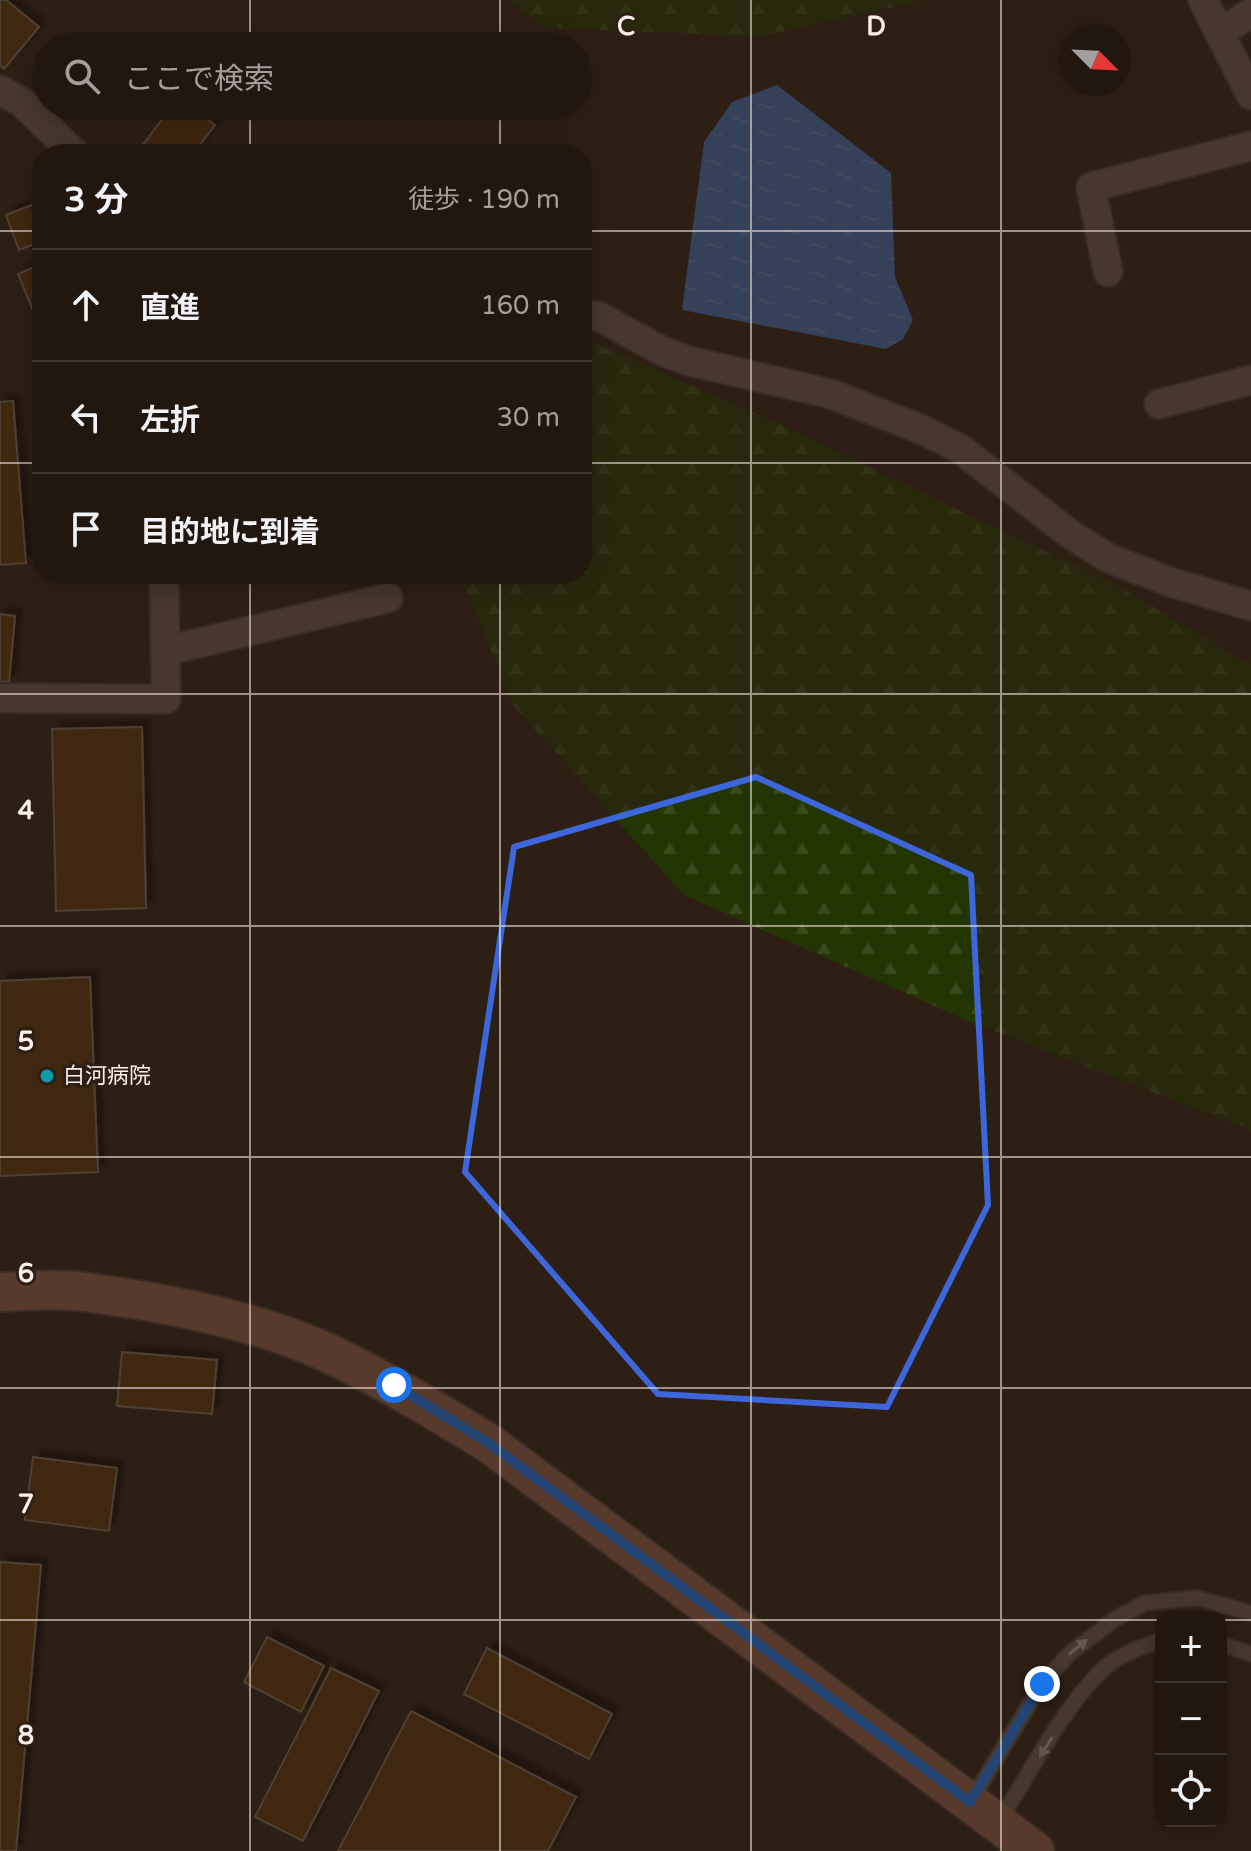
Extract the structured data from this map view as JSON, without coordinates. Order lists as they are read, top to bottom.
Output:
{
  "places": ["白河病院"],
  "north": "bottom right",
  "page": {
    "search": "ここで検索",
    "heading": ["3 分", "徒歩 · 190 m"],
    "list": [
      ["直進", "160 m"],
      ["左折", "30 m"],
      "目的地に到着"
    ],
    "map_buttons": ["+", "−"]
  },
  "grid": {
    "columns": ["C", "D"],
    "rows": [
      "4",
      "5",
      "6",
      "7",
      "8"
    ]
  }
}
